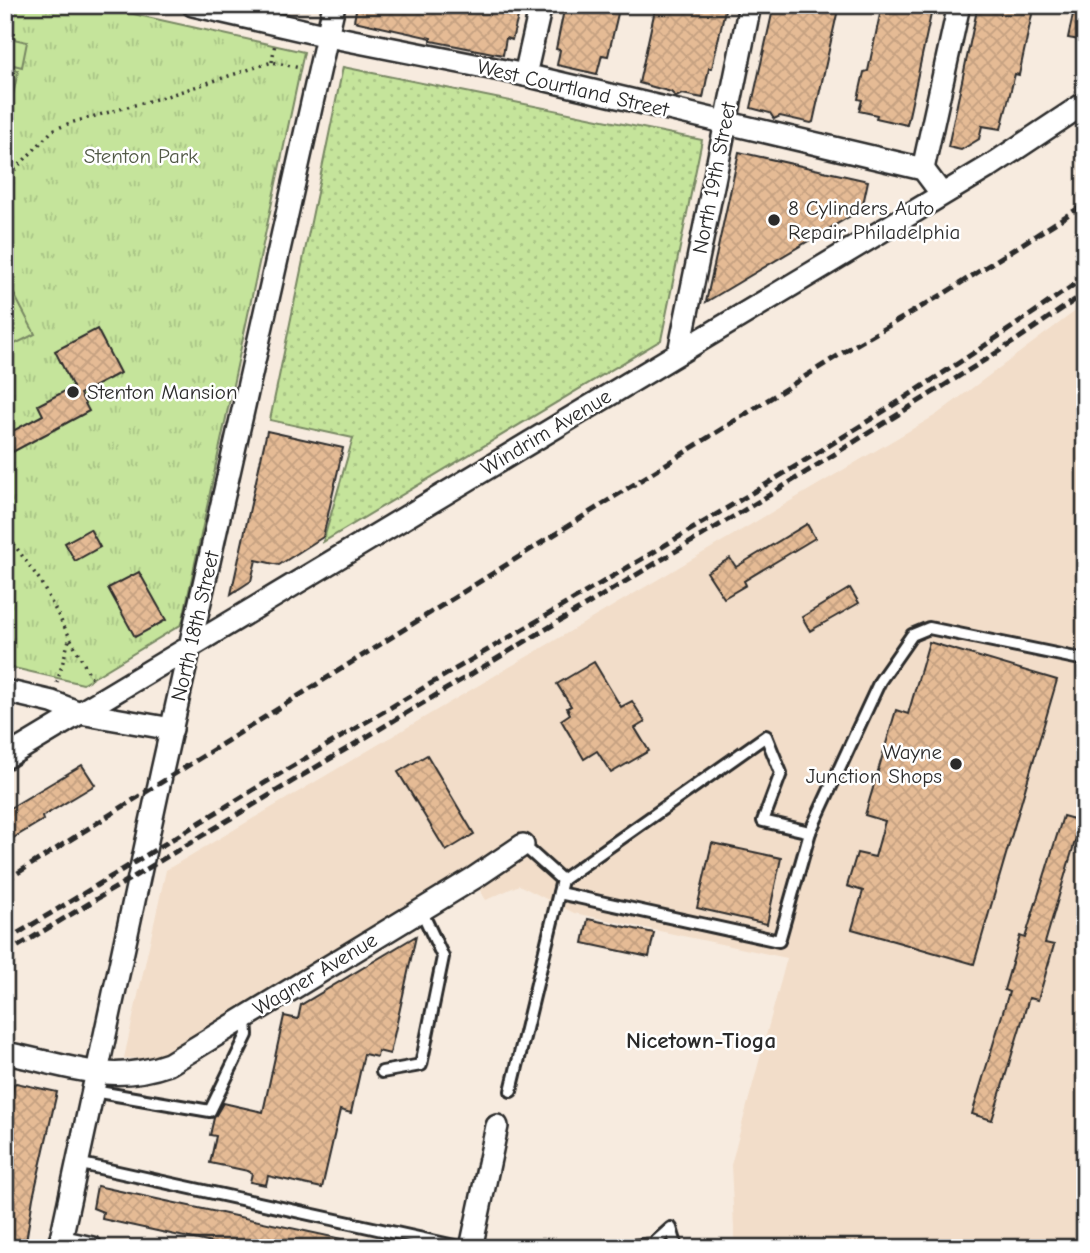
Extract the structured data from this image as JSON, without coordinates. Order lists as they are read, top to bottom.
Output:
{
  "streets": {
    "street": [
      "West Courtland Street",
      "North 19th Street",
      "Windrim Avenue",
      "North 18th Street",
      "Wagner Avenue"
    ]
  },
  "crossings": [
    ["West Courtland Street", "North 19th Street"],
    ["West Courtland Street", "North 18th Street"],
    ["North 19th Street", "Windrim Avenue"],
    ["Windrim Avenue", "North 18th Street"],
    ["North 18th Street", "Wagner Avenue"]
  ],
  "districts": ["Nicetown-Tioga"],
  "parks": ["Stenton Park"],
  "places": ["8 Cylinders Auto Repair Philadelphia", "Stenton Mansion", "Wayne Junction Shops"]
}
